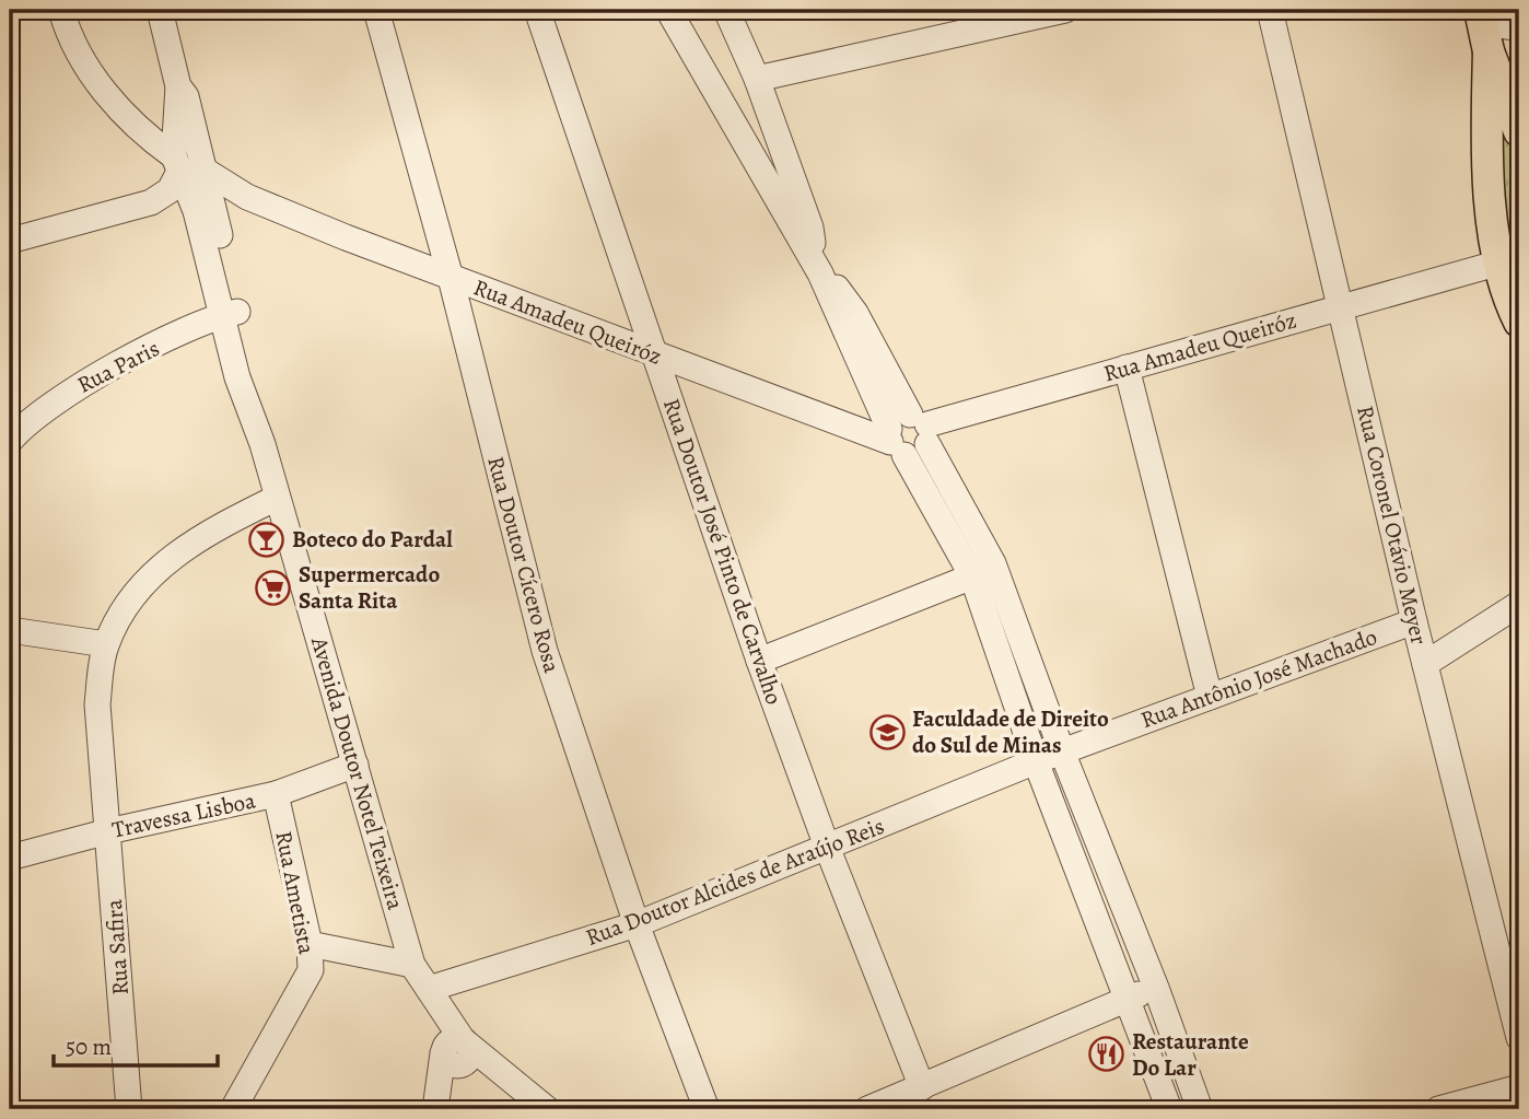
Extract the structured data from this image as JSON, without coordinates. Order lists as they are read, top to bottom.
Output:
{
  "streets": {
    "street": [
      "Rua Amadeu Queiróz",
      "Rua Paris",
      "Rua Coronel Otávio Meyer",
      "Rua Doutor José Pinto de Carvalho",
      "Rua Doutor Cícero Rosa",
      "Rua Antônio José Machado",
      "Avenida Doutor Notel Teixeira",
      "Travessa Lisboa",
      "Rua Doutor Alcides de Araújo Reis",
      "Rua Ametista",
      "Rua Safira"
    ]
  },
  "crossings": [
    ["Rua Amadeu Queiróz", "Rua Coronel Otávio Meyer"],
    ["Rua Amadeu Queiróz", "Rua Doutor José Pinto de Carvalho"],
    ["Rua Amadeu Queiróz", "Rua Doutor Cícero Rosa"],
    ["Rua Amadeu Queiróz", "Avenida Doutor Notel Teixeira"],
    ["Rua Paris", "Avenida Doutor Notel Teixeira"],
    ["Rua Coronel Otávio Meyer", "Rua Antônio José Machado"],
    ["Rua Doutor José Pinto de Carvalho", "Rua Doutor Alcides de Araújo Reis"],
    ["Rua Doutor Cícero Rosa", "Rua Doutor Alcides de Araújo Reis"],
    ["Rua Antônio José Machado", "Rua Doutor Alcides de Araújo Reis"],
    ["Avenida Doutor Notel Teixeira", "Travessa Lisboa"],
    ["Avenida Doutor Notel Teixeira", "Rua Doutor Alcides de Araújo Reis"],
    ["Avenida Doutor Notel Teixeira", "Rua Safira"],
    ["Travessa Lisboa", "Rua Ametista"],
    ["Travessa Lisboa", "Rua Safira"]
  ],
  "places": {
    "bar": ["Boteco do Pardal"],
    "supermarket": ["Supermercado Santa Rita"],
    "school or university": ["Faculdade de Direito do Sul de Minas"],
    "restaurant": ["Restaurante Do Lar"]
  },
  "scale_bar": "50 m"
}
